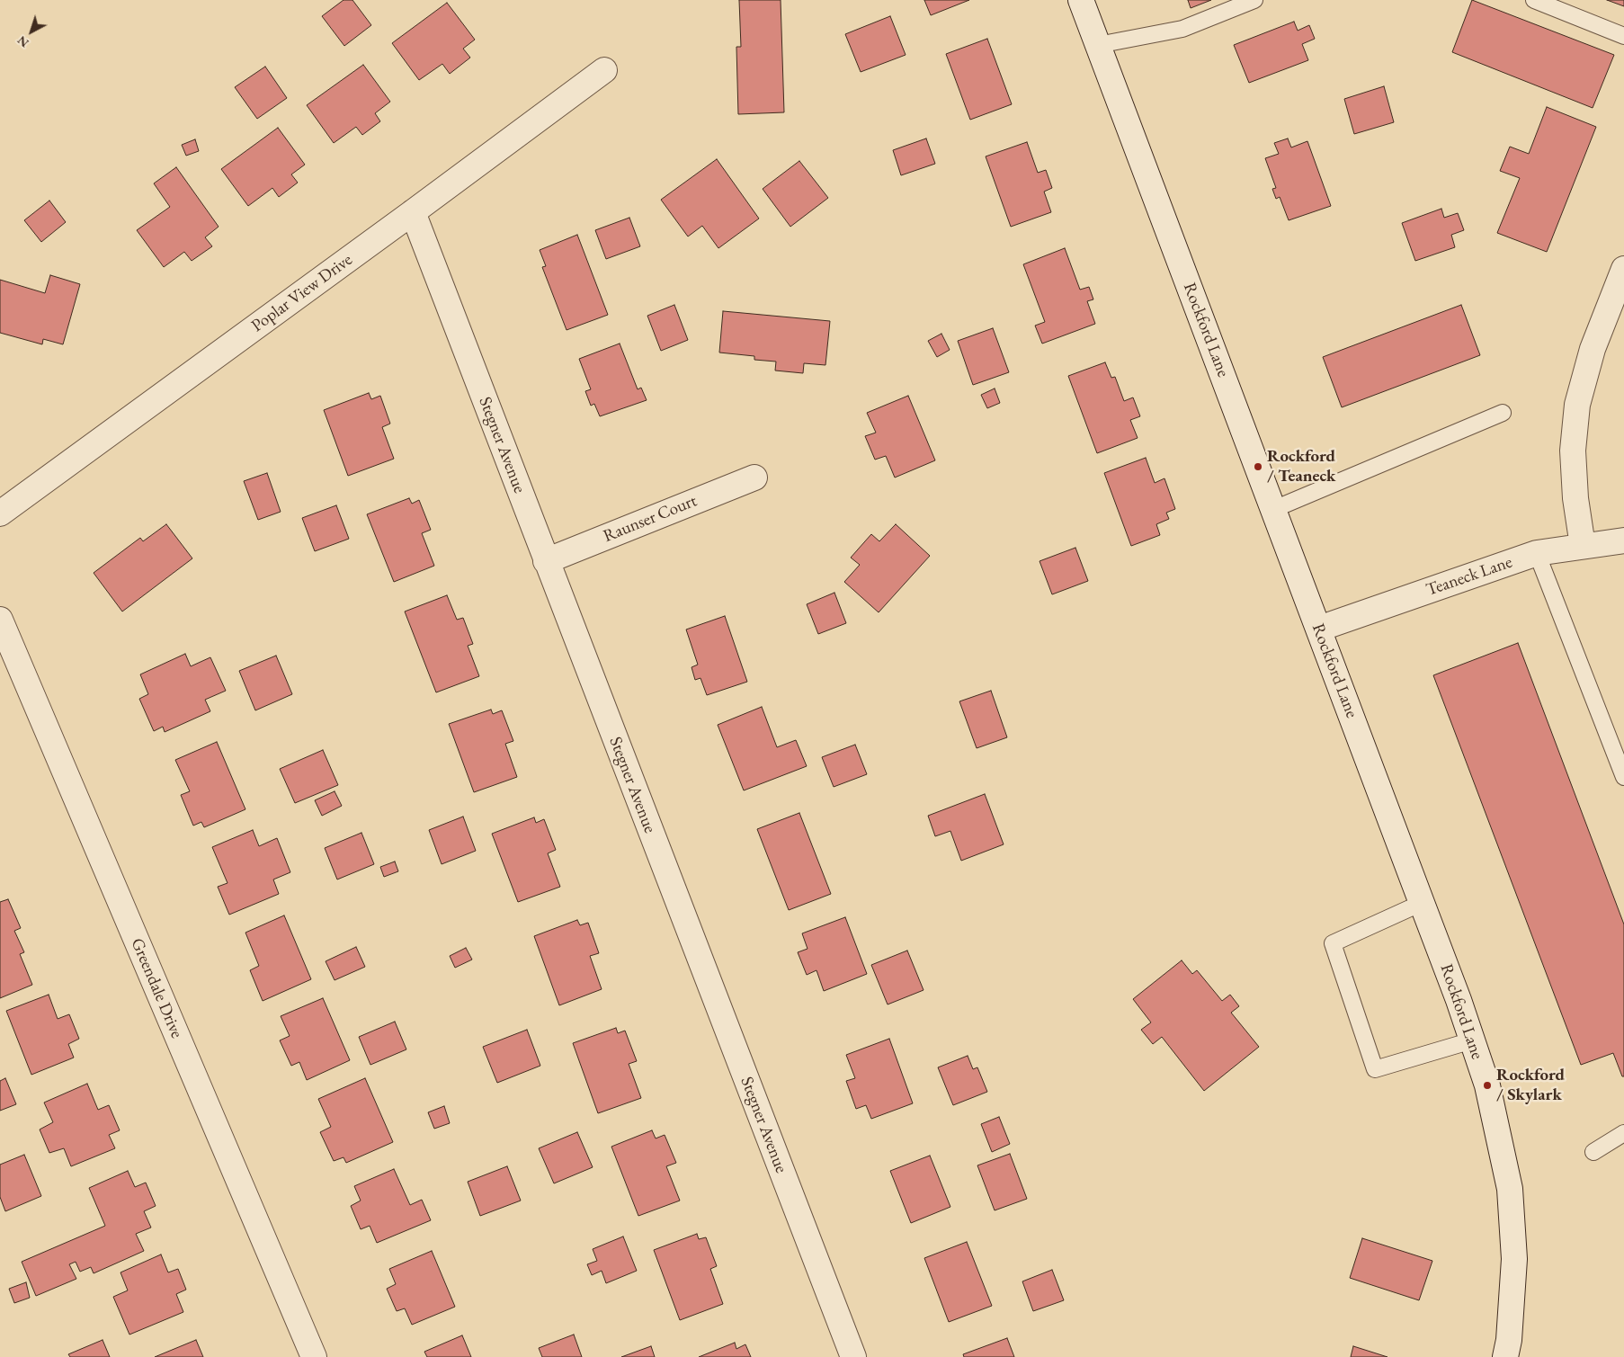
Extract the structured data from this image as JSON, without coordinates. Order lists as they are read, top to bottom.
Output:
{
  "streets": {
    "street": [
      "Poplar View Drive",
      "Rockford Lane",
      "Stegner Avenue",
      "Raunser Court",
      "Teaneck Lane",
      "Greendale Drive"
    ]
  },
  "crossings": [
    ["Poplar View Drive", "Stegner Avenue"],
    ["Rockford Lane", "Teaneck Lane"],
    ["Stegner Avenue", "Raunser Court"]
  ],
  "places": ["Rockford / Teaneck", "Rockford / Skylark"],
  "north": "bottom left"
}
